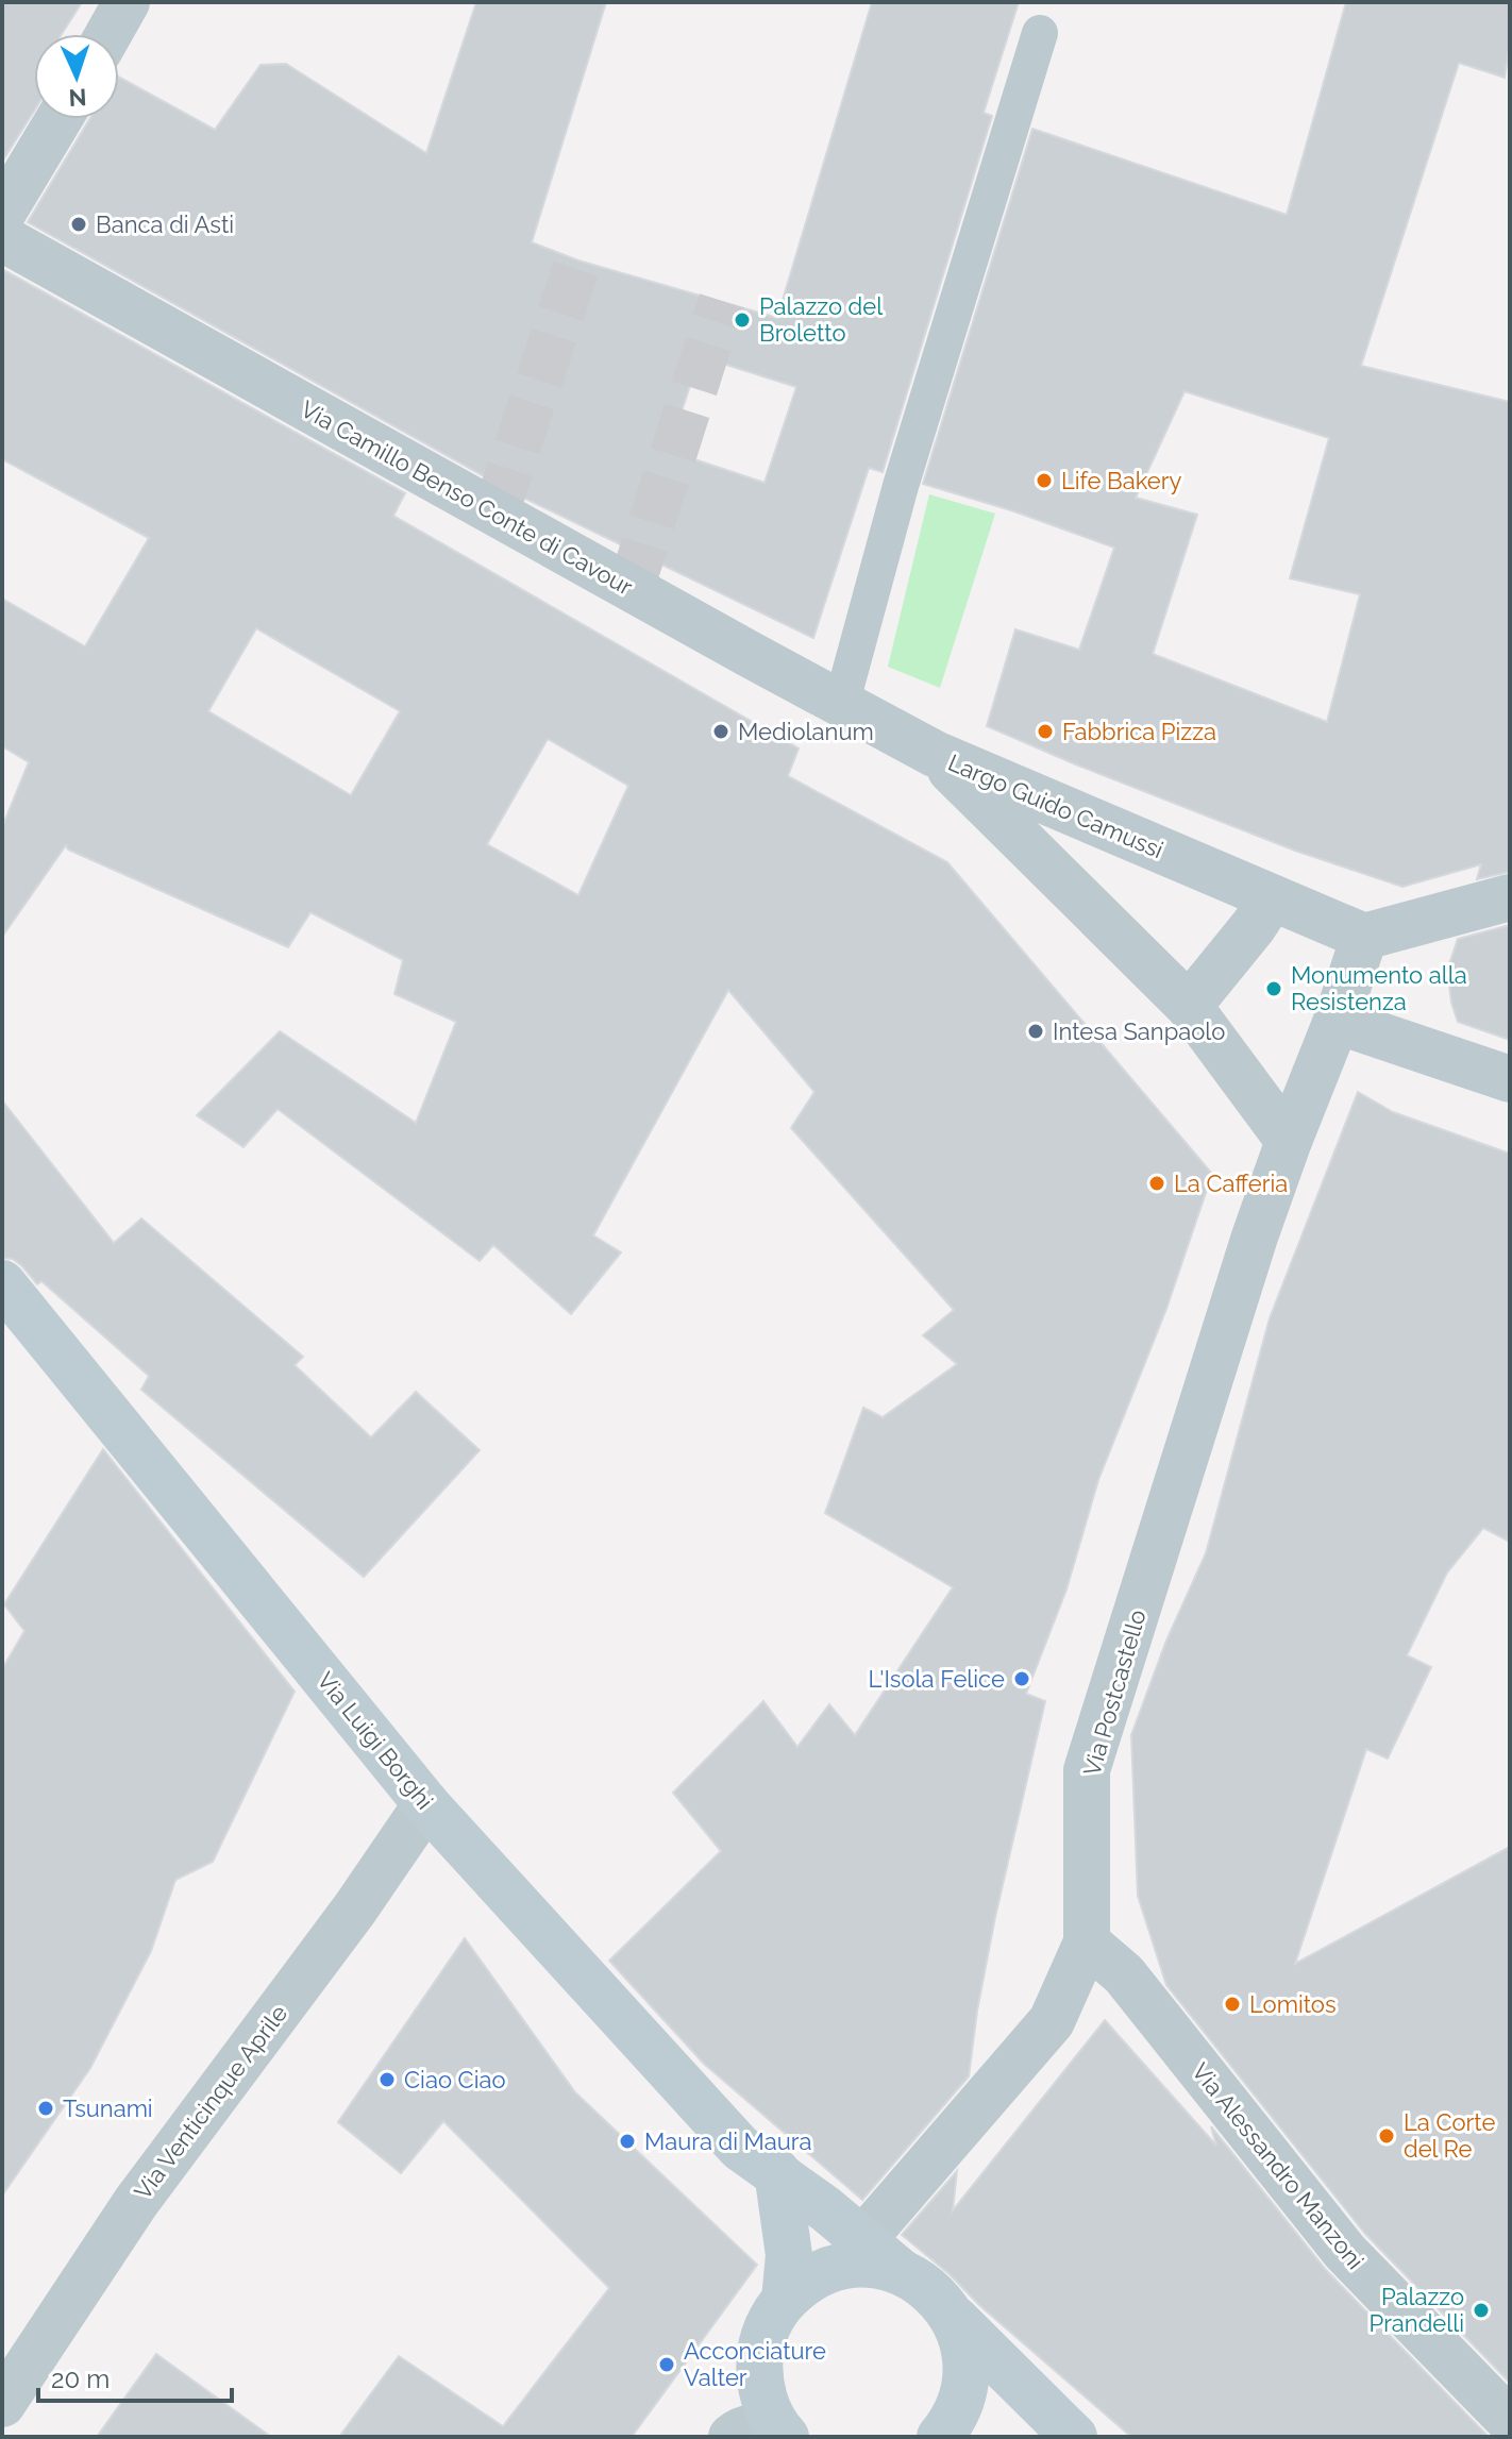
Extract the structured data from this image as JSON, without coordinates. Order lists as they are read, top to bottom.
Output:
{
  "streets": {
    "street": [
      "Via Camillo Benso Conte di Cavour",
      "Largo Guido Camussi",
      "Via Postcastello",
      "Via Luigi Borghi",
      "Via Venticinque Aprile",
      "Via Alessandro Manzoni"
    ]
  },
  "crossings": [
    ["Via Camillo Benso Conte di Cavour", "Largo Guido Camussi"],
    ["Largo Guido Camussi", "Via Postcastello"],
    ["Via Postcastello", "Via Luigi Borghi"],
    ["Via Postcastello", "Via Alessandro Manzoni"],
    ["Via Luigi Borghi", "Via Venticinque Aprile"]
  ],
  "places": [
    "Banca di Asti",
    "Palazzo del Broletto",
    "Life Bakery",
    "Mediolanum",
    "Fabbrica Pizza",
    "Monumento alla Resistenza",
    "Intesa Sanpaolo",
    "La Cafferia",
    "L'Isola Felice",
    "Lomitos",
    "Ciao Ciao",
    "Tsunami",
    "La Corte del Re",
    "Maura di Maura",
    "Palazzo Prandelli",
    "Acconciature Valter"
  ],
  "scale_bar": "20 m",
  "north": "bottom"
}
